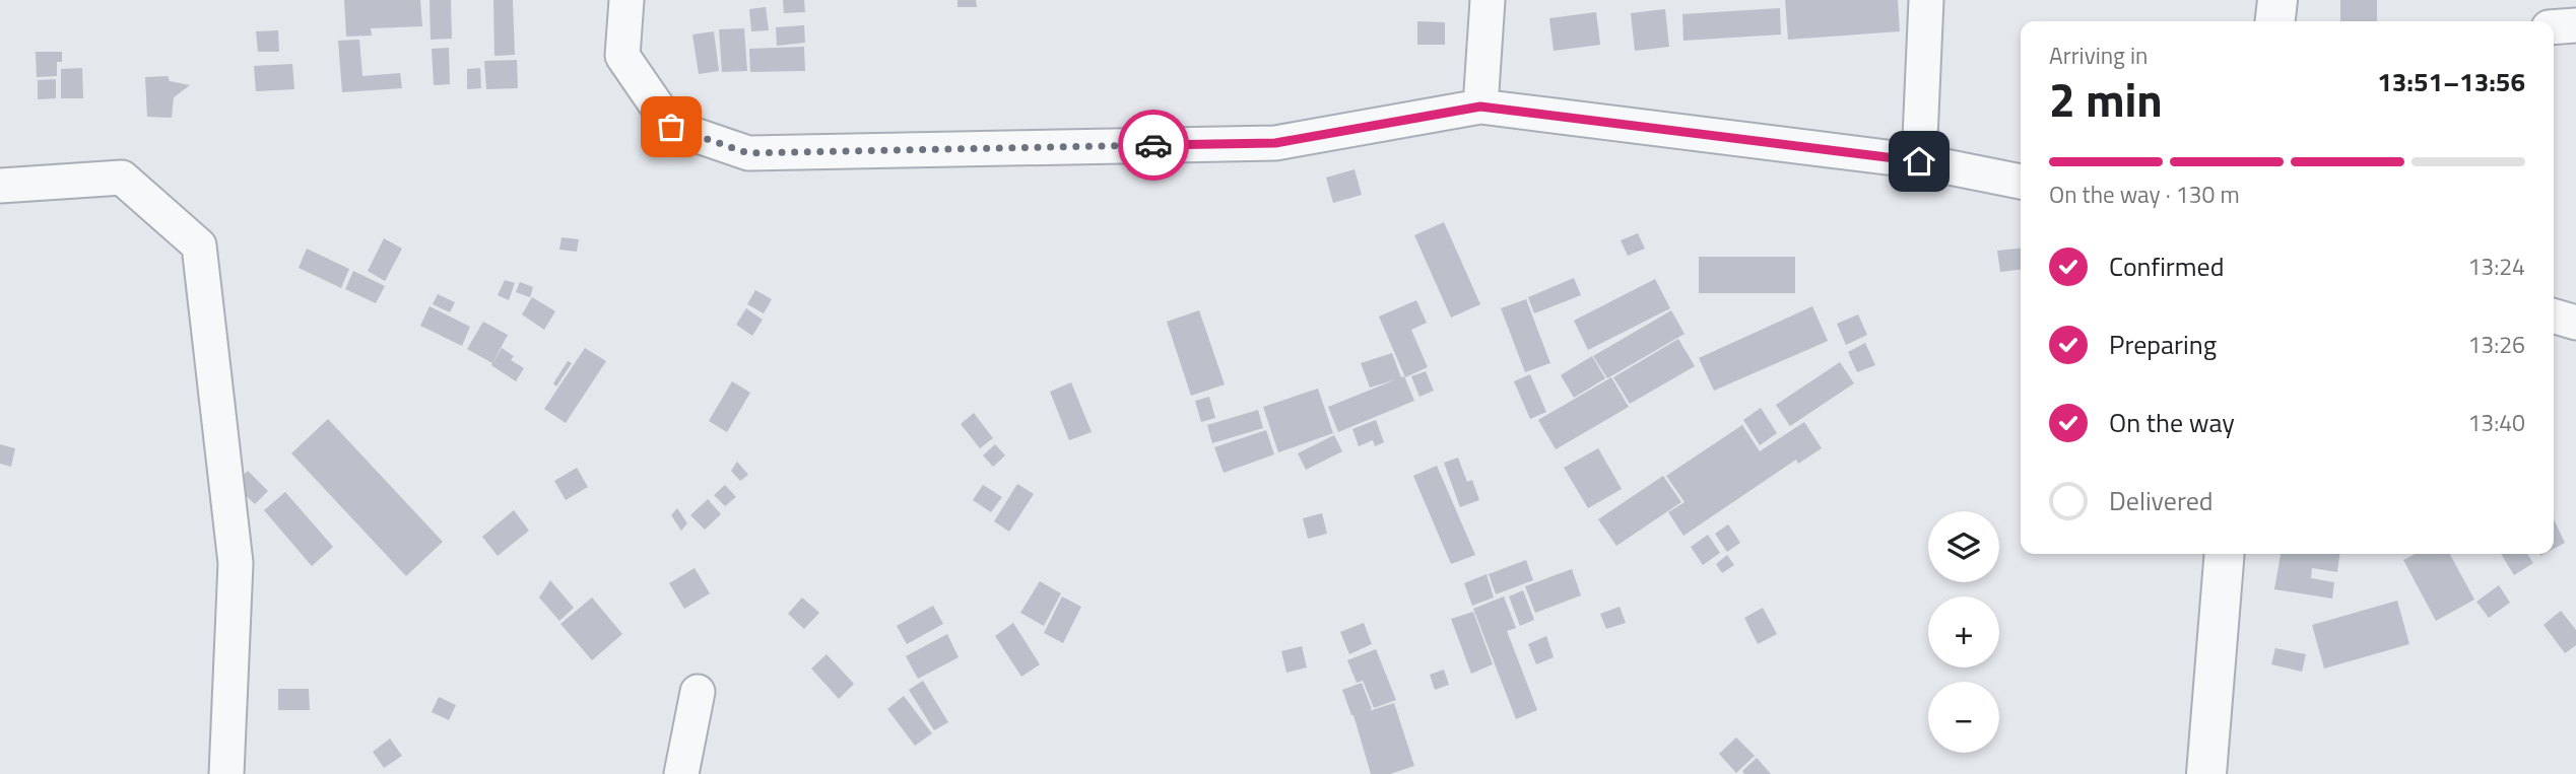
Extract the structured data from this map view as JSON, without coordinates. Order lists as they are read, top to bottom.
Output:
{
  "page": {
    "heading": ["2 min", "Arriving in", "13:51–13:56"],
    "bar": "On the way · 130 m",
    "list": [
      ["Confirmed", "13:24"],
      ["Preparing", "13:26"],
      ["On the way", "13:40"],
      "Delivered"
    ],
    "map_buttons": ["+", "−"]
  }
}
